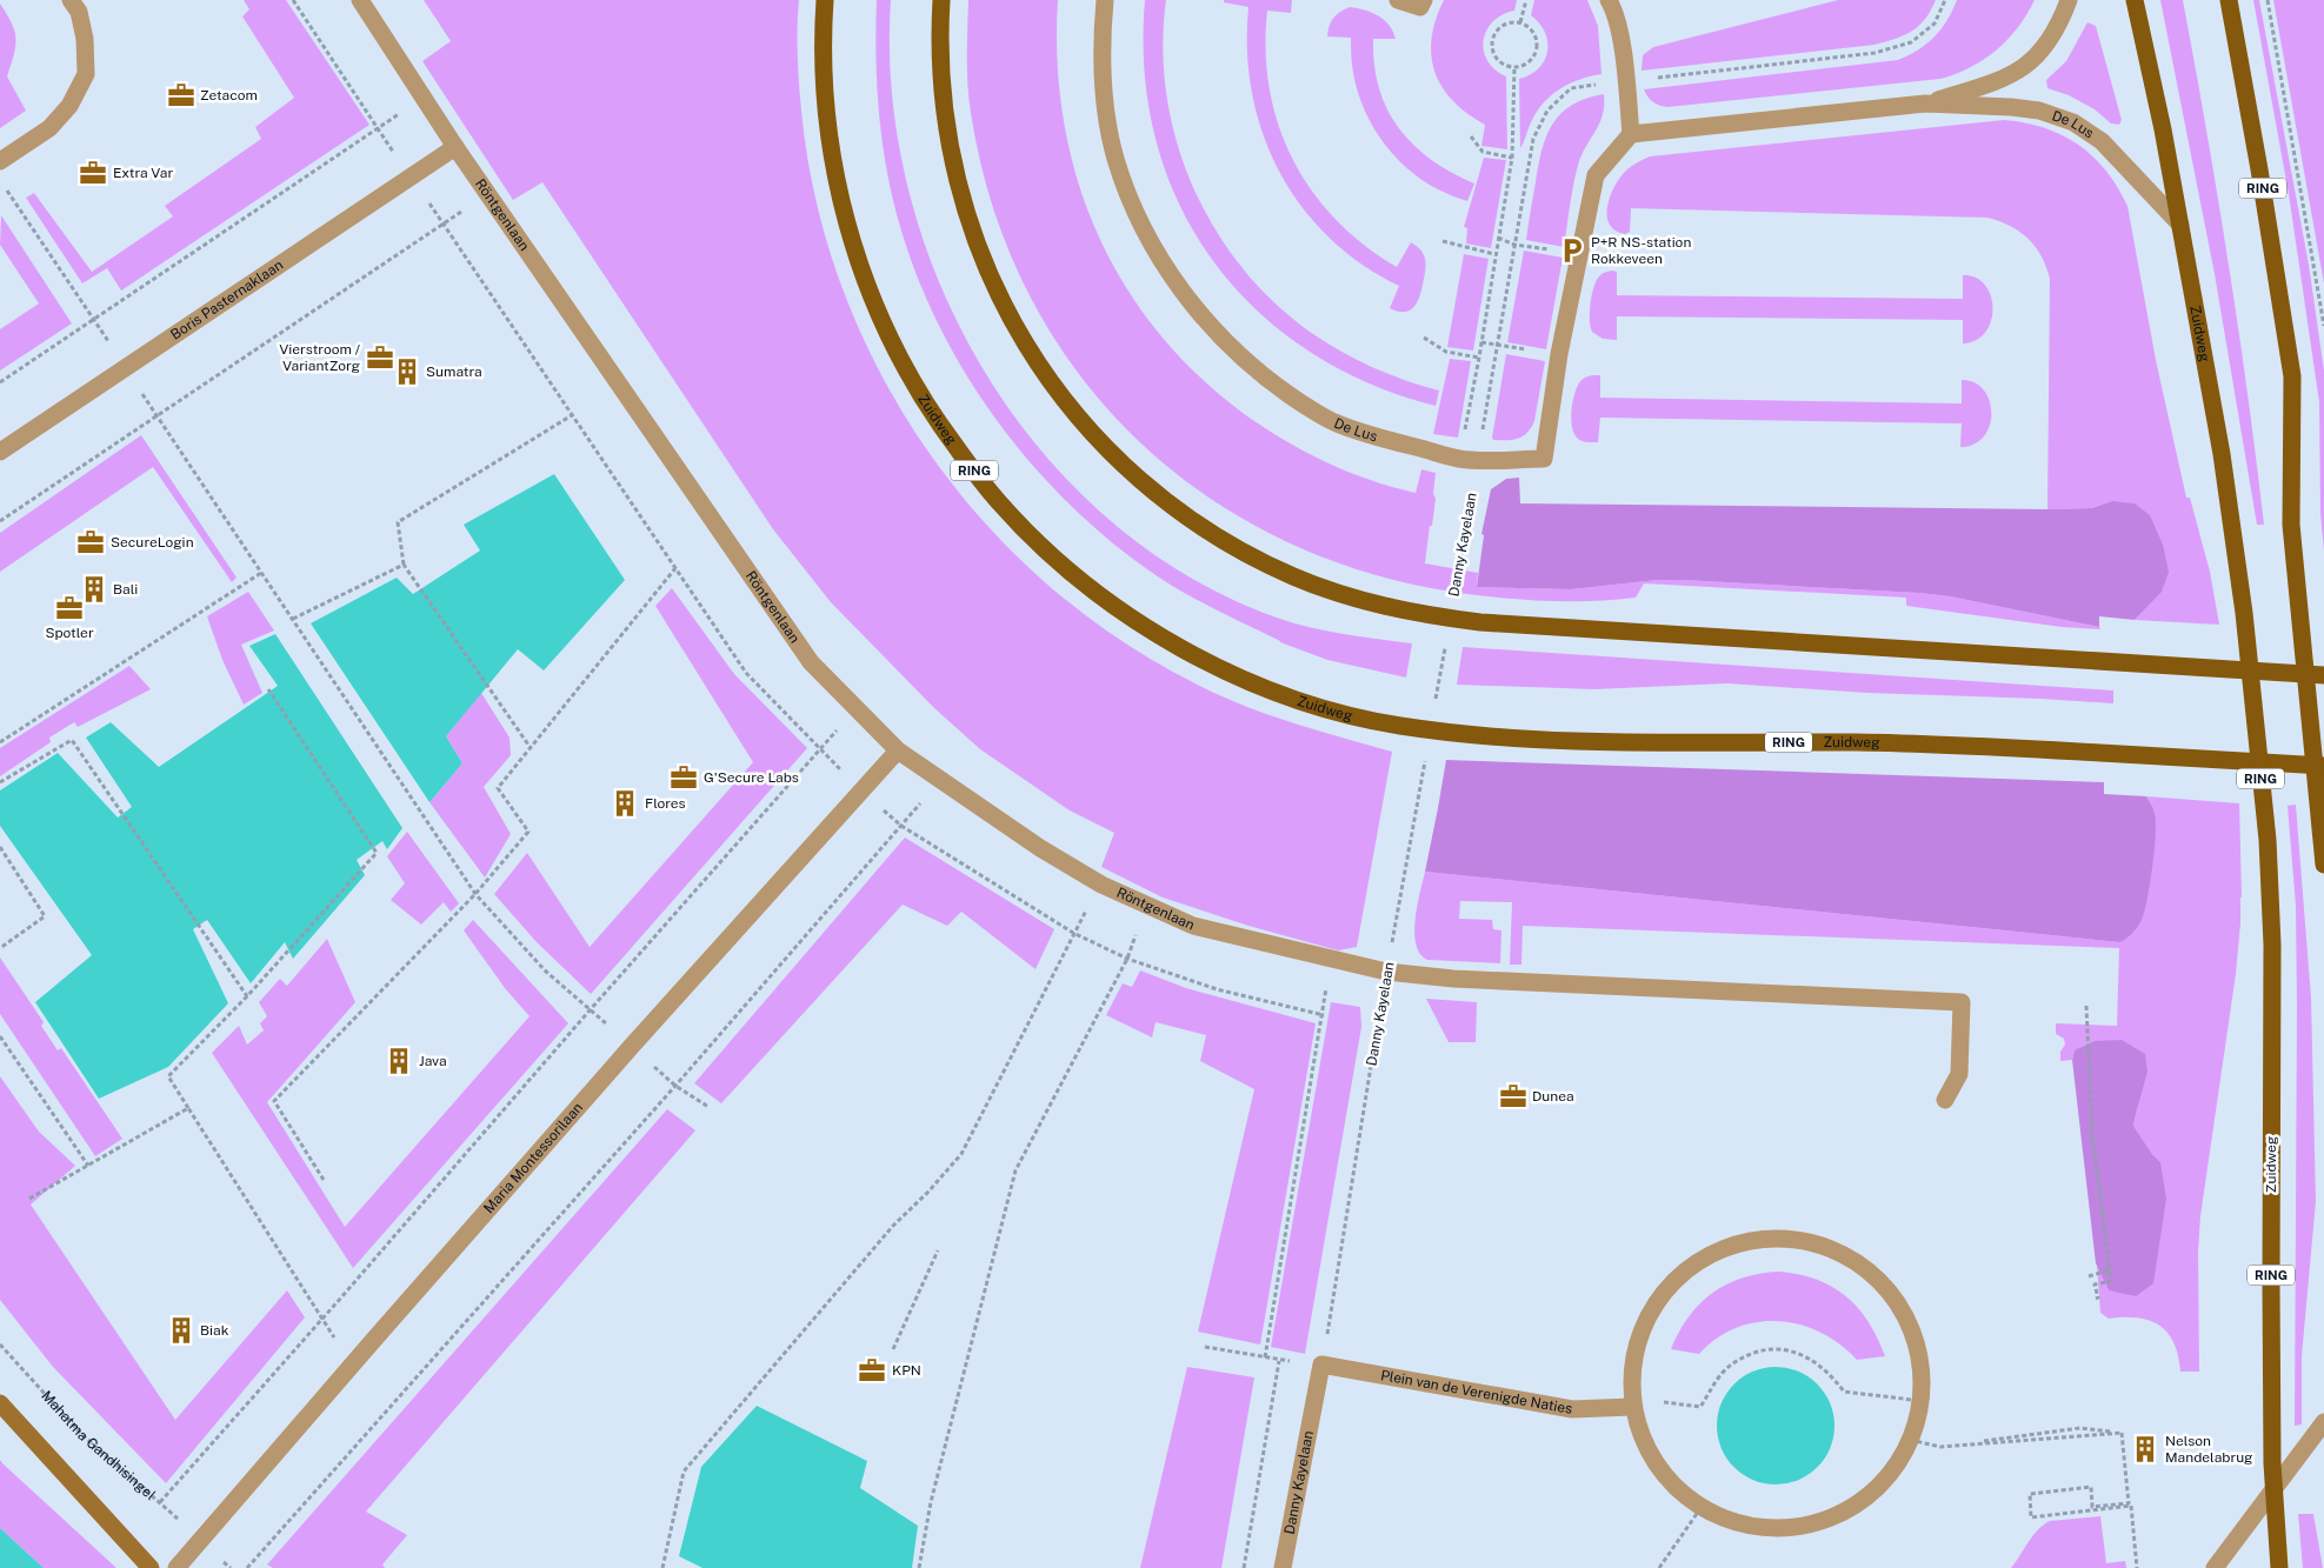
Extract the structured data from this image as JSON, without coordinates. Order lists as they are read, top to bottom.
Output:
{
  "streets": {
    "main road": ["RING", "Zuidweg"],
    "street": [
      "De Lus",
      "Röntgenlaan",
      "Boris Pasternaklaan",
      "Danny Kayelaan",
      "Maria Montessorilaan",
      "Plein van de Verenigde Naties"
    ],
    "path": ["Mahatma Gandhisingel"]
  },
  "crossings": [
    ["De Lus", "Zuidweg"],
    ["De Lus", "Danny Kayelaan"],
    ["Röntgenlaan", "Boris Pasternaklaan"],
    ["Röntgenlaan", "Danny Kayelaan"],
    ["Röntgenlaan", "Maria Montessorilaan"],
    ["Danny Kayelaan", "Plein van de Verenigde Naties"],
    ["Maria Montessorilaan", "Mahatma Gandhisingel"]
  ],
  "places": {
    "office": [
      "Zetacom",
      "Extra Var",
      "Vierstroom / VariantZorg",
      "SecureLogin",
      "Spotler",
      "G'Secure Labs",
      "Dunea",
      "KPN"
    ],
    "parking": ["P+R NS-station Rokkeveen"],
    "building": [
      "Sumatra",
      "Bali",
      "Flores",
      "Java",
      "Biak",
      "Nelson Mandelabrug"
    ]
  }
}
